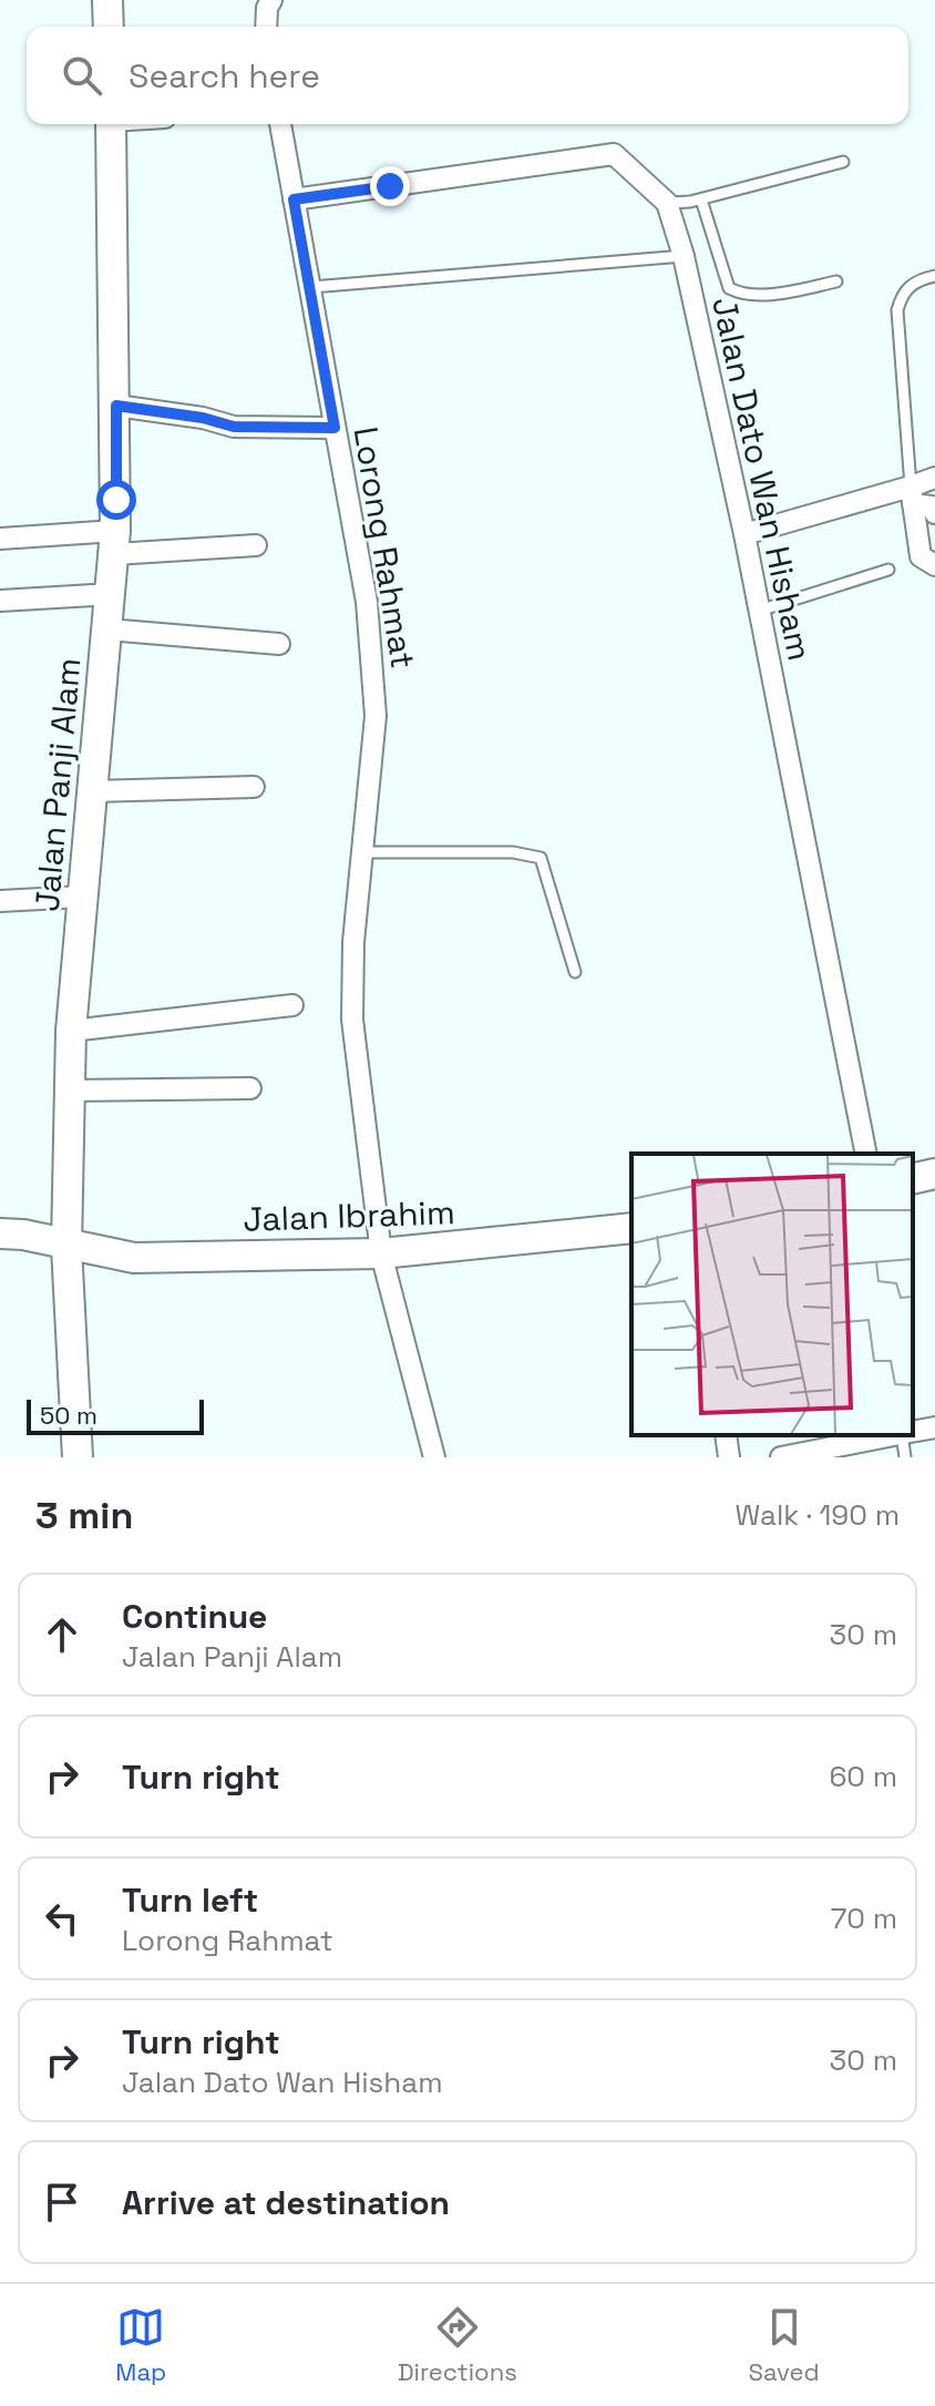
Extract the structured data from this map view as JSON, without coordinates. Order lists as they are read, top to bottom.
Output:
{
  "streets": {
    "main road": ["Jalan Panji Alam", "Jalan Ibrahim"],
    "street": ["Jalan Dato Wan Hisham", "Lorong Rahmat"]
  },
  "crossings": [
    ["Lorong Rahmat", "Jalan Ibrahim"],
    ["Jalan Panji Alam", "Jalan Ibrahim"]
  ],
  "scale_bar": "50 m",
  "page": {
    "search": "Search here",
    "scale": "50 m",
    "heading": ["3 min", "Walk · 190 m"],
    "list": [
      ["Continue", "Jalan Panji Alam", "30 m"],
      ["Turn right", "60 m"],
      ["Turn left", "Lorong Rahmat", "70 m"],
      ["Turn right", "Jalan Dato Wan Hisham", "30 m"],
      "Arrive at destination"
    ],
    "nav": ["Map", "Directions", "Saved"]
  }
}
